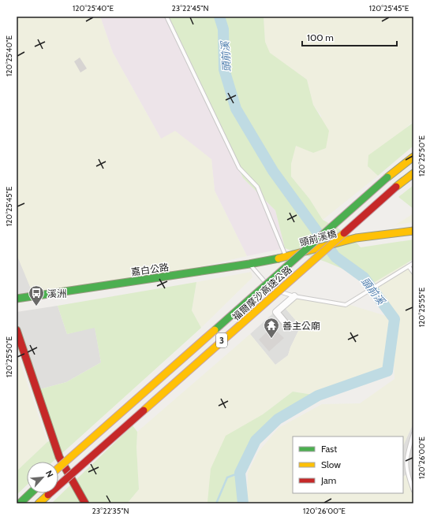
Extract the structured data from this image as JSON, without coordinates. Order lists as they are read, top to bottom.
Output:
{
  "streets": {
    "main road": [
      "頭前溪橋",
      "嘉白公路",
      "福爾摩沙高速公路",
      "3"
    ]
  },
  "crossings": [
    ["頭前溪橋", "嘉白公路"]
  ],
  "water": ["頭前溪"],
  "places": {
    "bus stop": ["溪洲"],
    "temple": ["善主公廟"]
  },
  "legend": ["Fast", "Slow", "Jam"],
  "scale_bar": "100 m",
  "north": "top right",
  "coordinates": [
    "120°25'40\"E",
    "23°22'45\"N",
    "120°25'45\"E",
    "120°25'50\"E",
    "120°25'55\"E",
    "120°26'00\"E",
    "23°22'35\"N"
  ]
}
